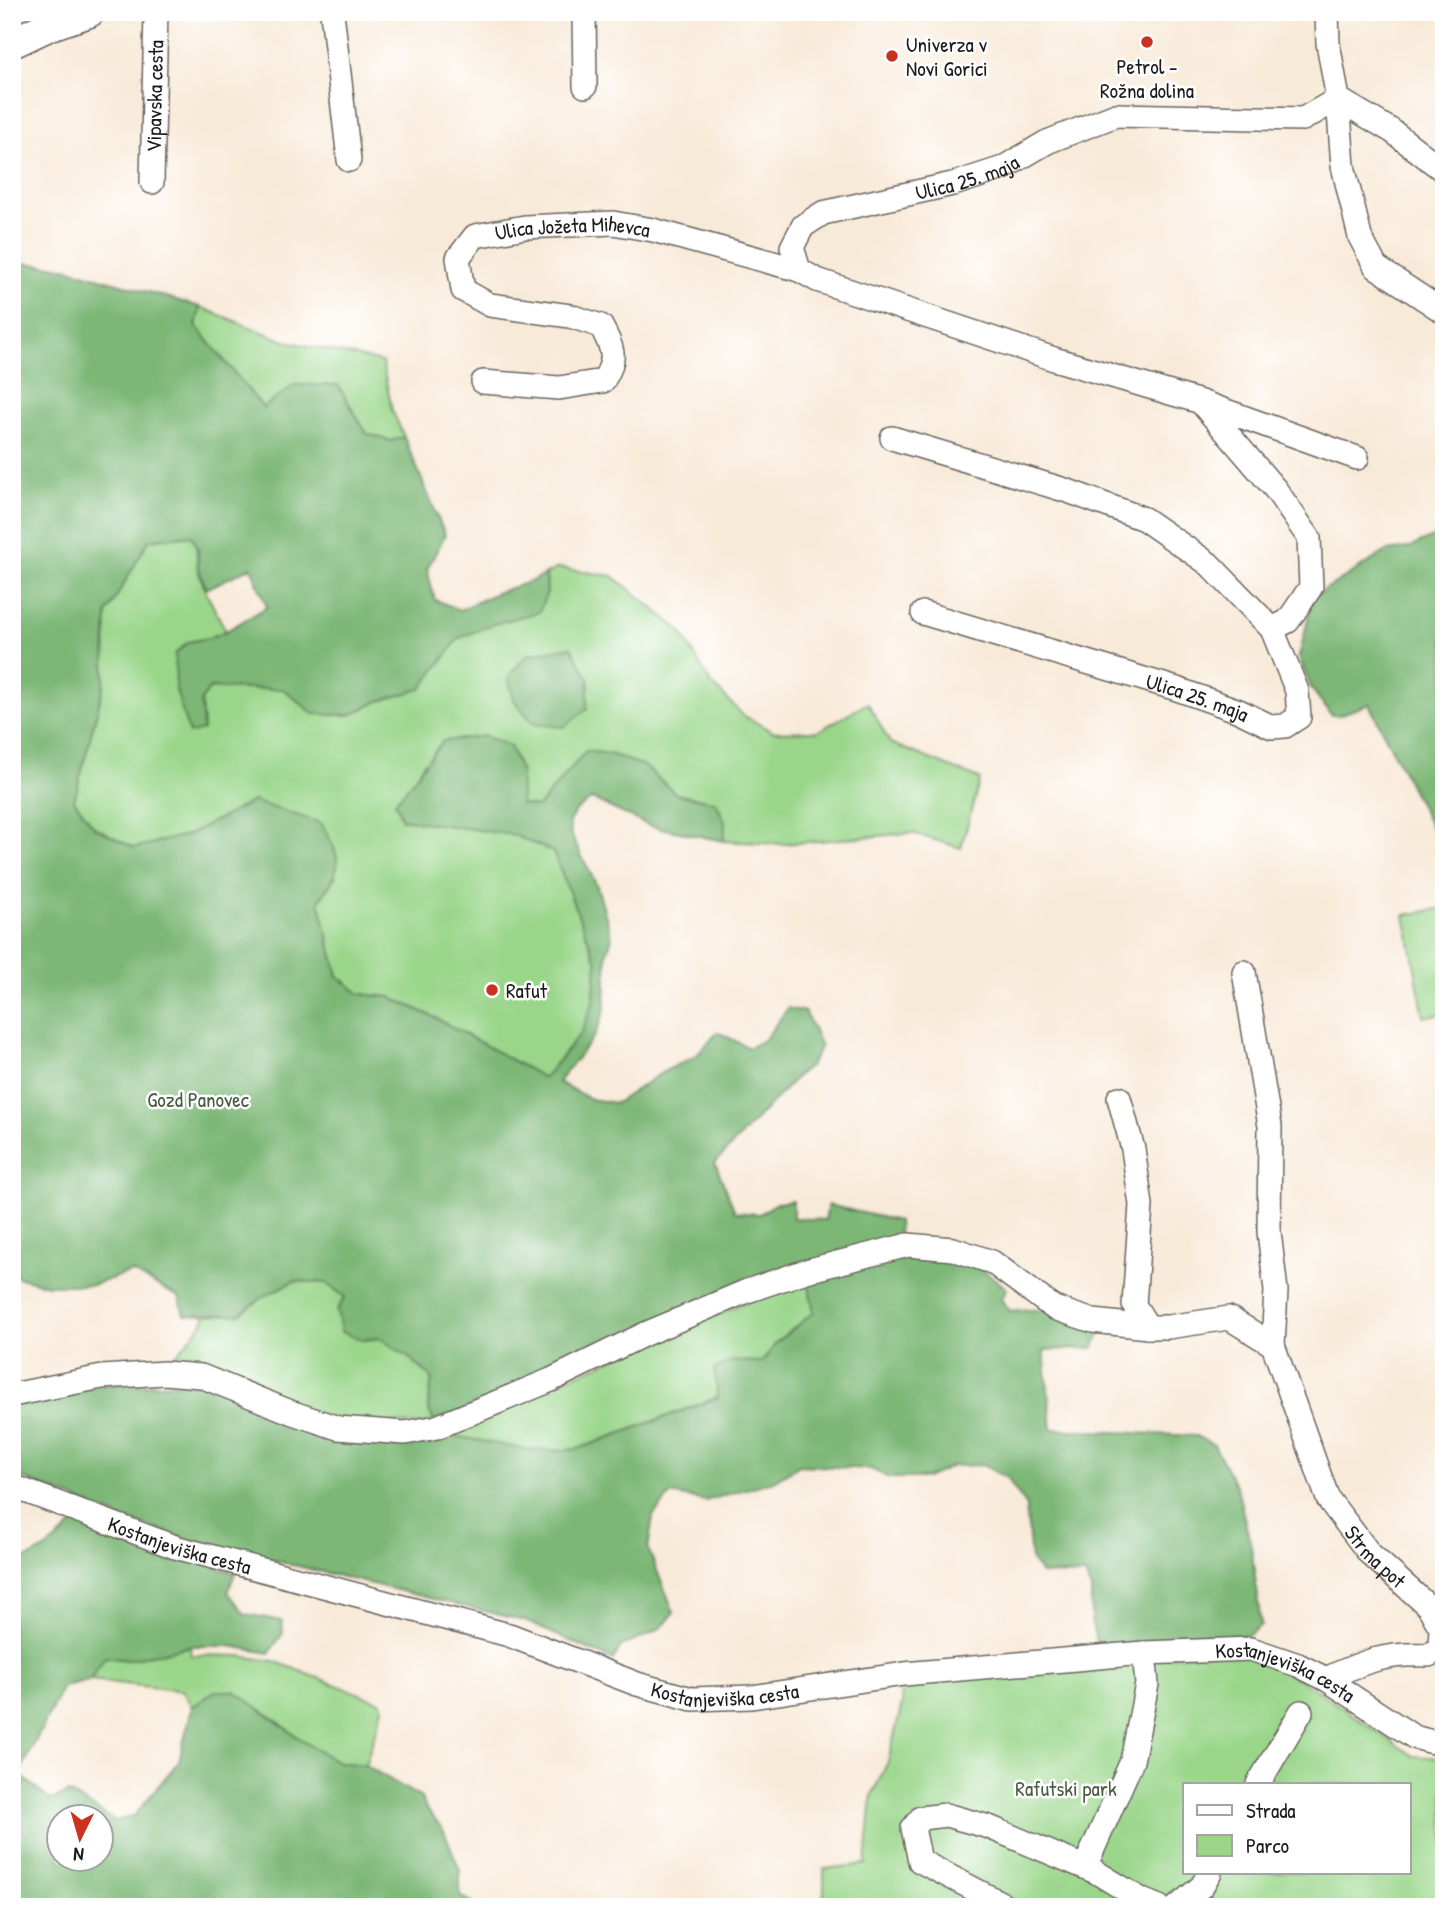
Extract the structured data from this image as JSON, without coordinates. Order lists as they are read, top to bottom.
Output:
{
  "streets": {
    "street": [
      "Vipavska cesta",
      "Ulica 25. maja",
      "Ulica Jožeta Mihevca",
      "Kostanjeviška cesta",
      "Strma pot"
    ]
  },
  "crossings": [
    ["Ulica 25. maja", "Ulica Jožeta Mihevca"],
    ["Kostanjeviška cesta", "Strma pot"]
  ],
  "parks": ["Gozd Panovec", "Rafutski park"],
  "places": ["Petrol - Rožna dolina", "Univerza v Novi Gorici", "Rafut"],
  "legend": ["Strada", "Parco"],
  "north": "bottom"
}
